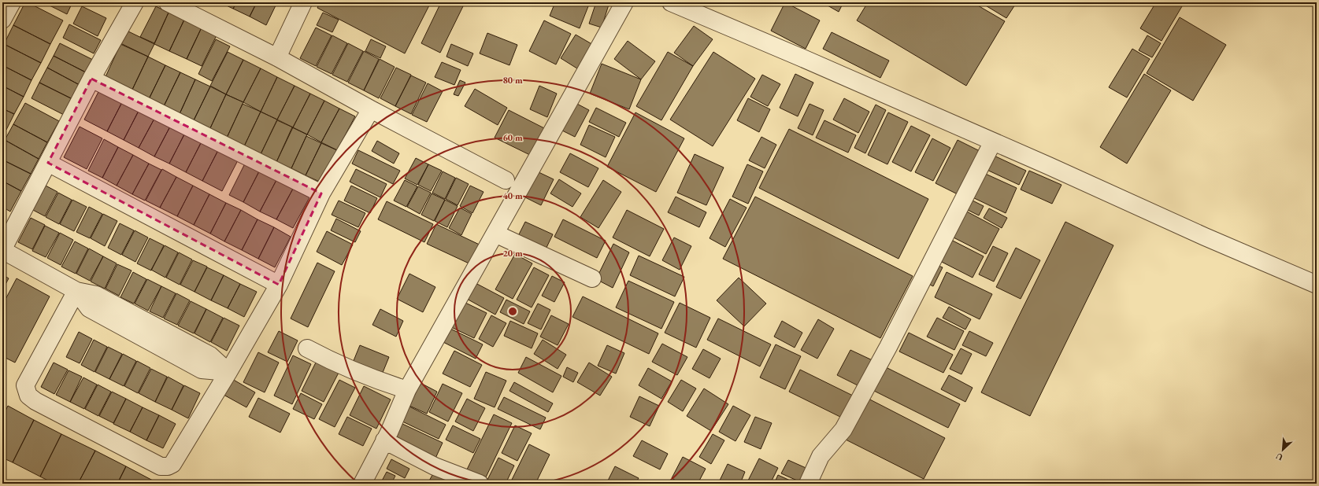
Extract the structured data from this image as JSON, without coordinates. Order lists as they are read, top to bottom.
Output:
{
  "north": "bottom left",
  "rings": [
    "80 m",
    "60 m",
    "40 m",
    "20 m"
  ]
}
